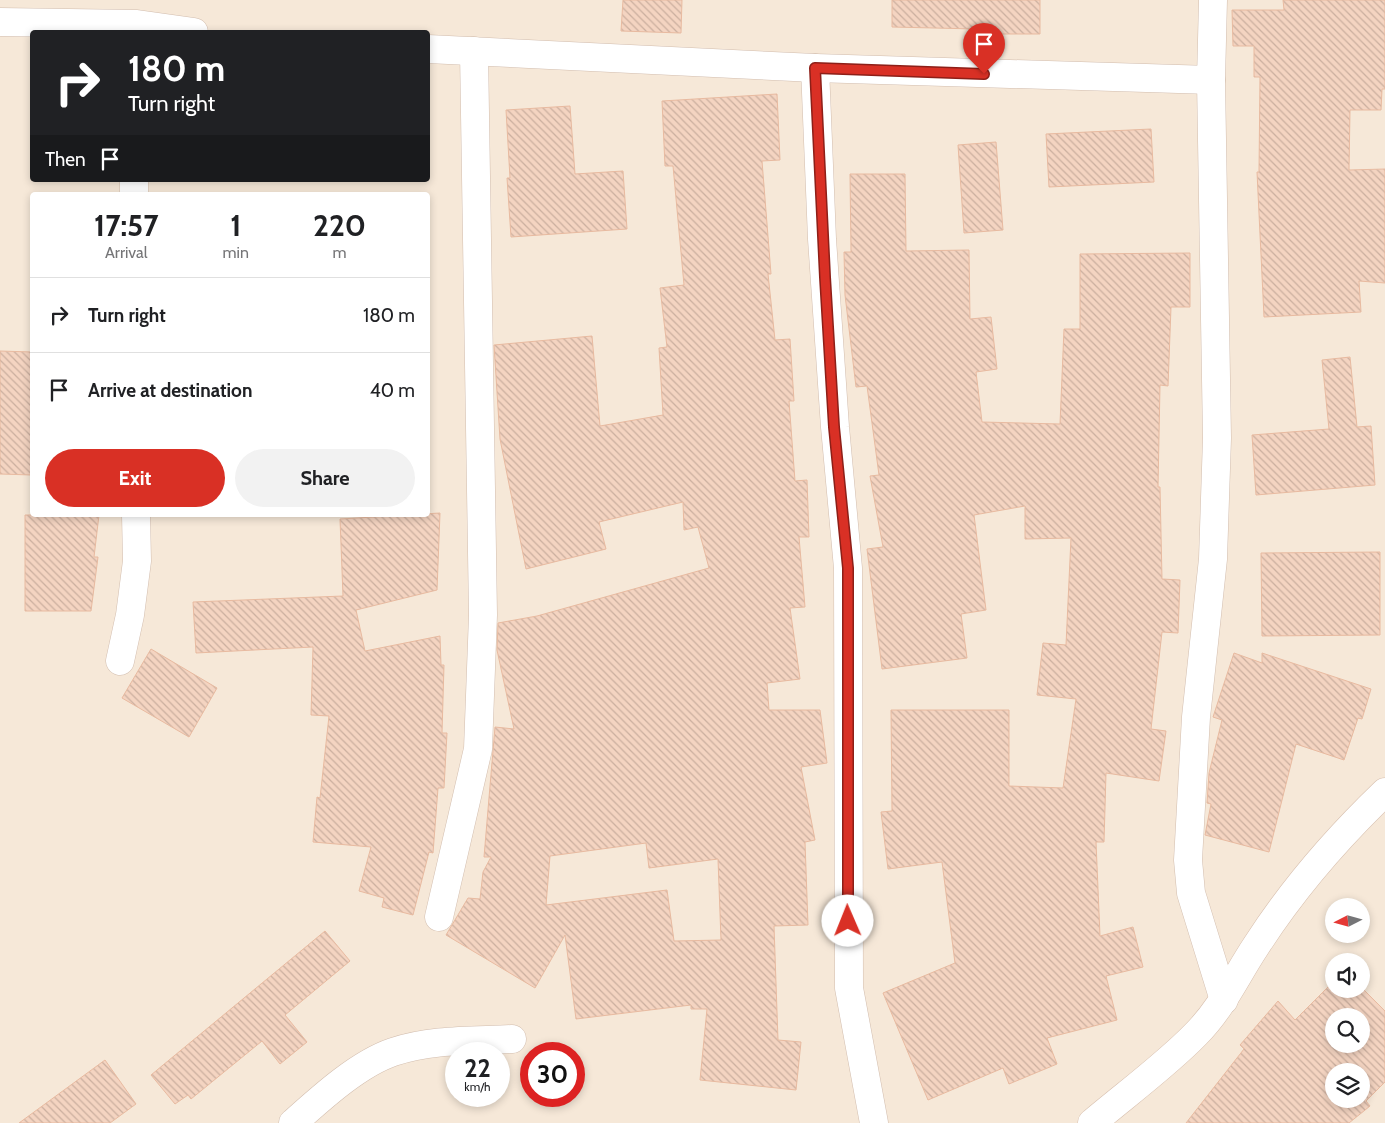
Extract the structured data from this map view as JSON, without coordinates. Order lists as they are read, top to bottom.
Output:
{
  "north": "left",
  "page": {
    "turn": ["180 m", "Turn right"],
    "then": "Then",
    "eta": [
      "17:57",
      "Arrival",
      "1",
      "min",
      "220",
      "m"
    ],
    "list": [
      {
        "name": "Turn right",
        "value": "180 m"
      },
      {
        "name": "Arrive at destination",
        "value": "40 m"
      }
    ],
    "buttons": ["Exit", "Share"],
    "speed": "22 km/h",
    "limit": "30"
  }
}
